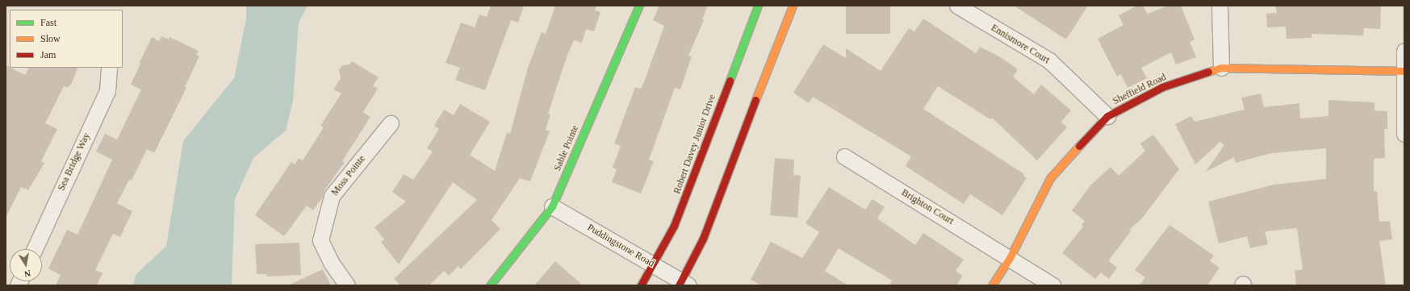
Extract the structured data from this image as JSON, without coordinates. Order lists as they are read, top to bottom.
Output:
{
  "streets": {
    "street": [
      "Ennismore Court",
      "Sheffield Road",
      "Robert Davey Junior Drive",
      "Sable Pointe",
      "Sea Bridge Way",
      "Moss Pointe",
      "Brighton Court",
      "Puddingstone Road"
    ]
  },
  "crossings": [
    ["Ennismore Court", "Sheffield Road"],
    ["Sheffield Road", "Brighton Court"],
    ["Robert Davey Junior Drive", "Puddingstone Road"],
    ["Sable Pointe", "Puddingstone Road"]
  ],
  "legend": ["Fast", "Slow", "Jam"],
  "north": "bottom"
}
